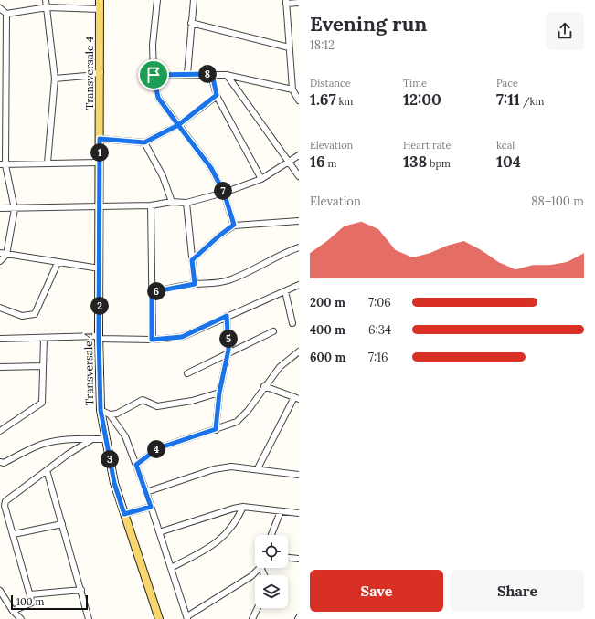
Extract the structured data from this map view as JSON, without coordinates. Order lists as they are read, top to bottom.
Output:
{
  "streets": {
    "main road": ["Transversale 4"]
  },
  "scale_bar": "100 m",
  "page": {
    "heading": ["Evening run", "18:12"],
    "stats": [
      ["Distance", "1.67 km"],
      ["Time", "12:00"],
      ["Pace", "7:11 /km"],
      ["Elevation", "16 m"],
      ["Heart rate", "138 bpm"],
      ["kcal", "104"]
    ],
    "pins": [
      "8",
      "1",
      "7",
      "6",
      "2",
      "5",
      "4",
      "3"
    ],
    "chart": ["Elevation", "88–100 m"],
    "list": [
      {
        "name": "200 m",
        "note": "7:06"
      },
      {
        "name": "400 m",
        "note": "6:34"
      },
      {
        "name": "600 m",
        "note": "7:16"
      }
    ],
    "buttons": ["Save", "Share"],
    "scale": "100 m"
  }
}
